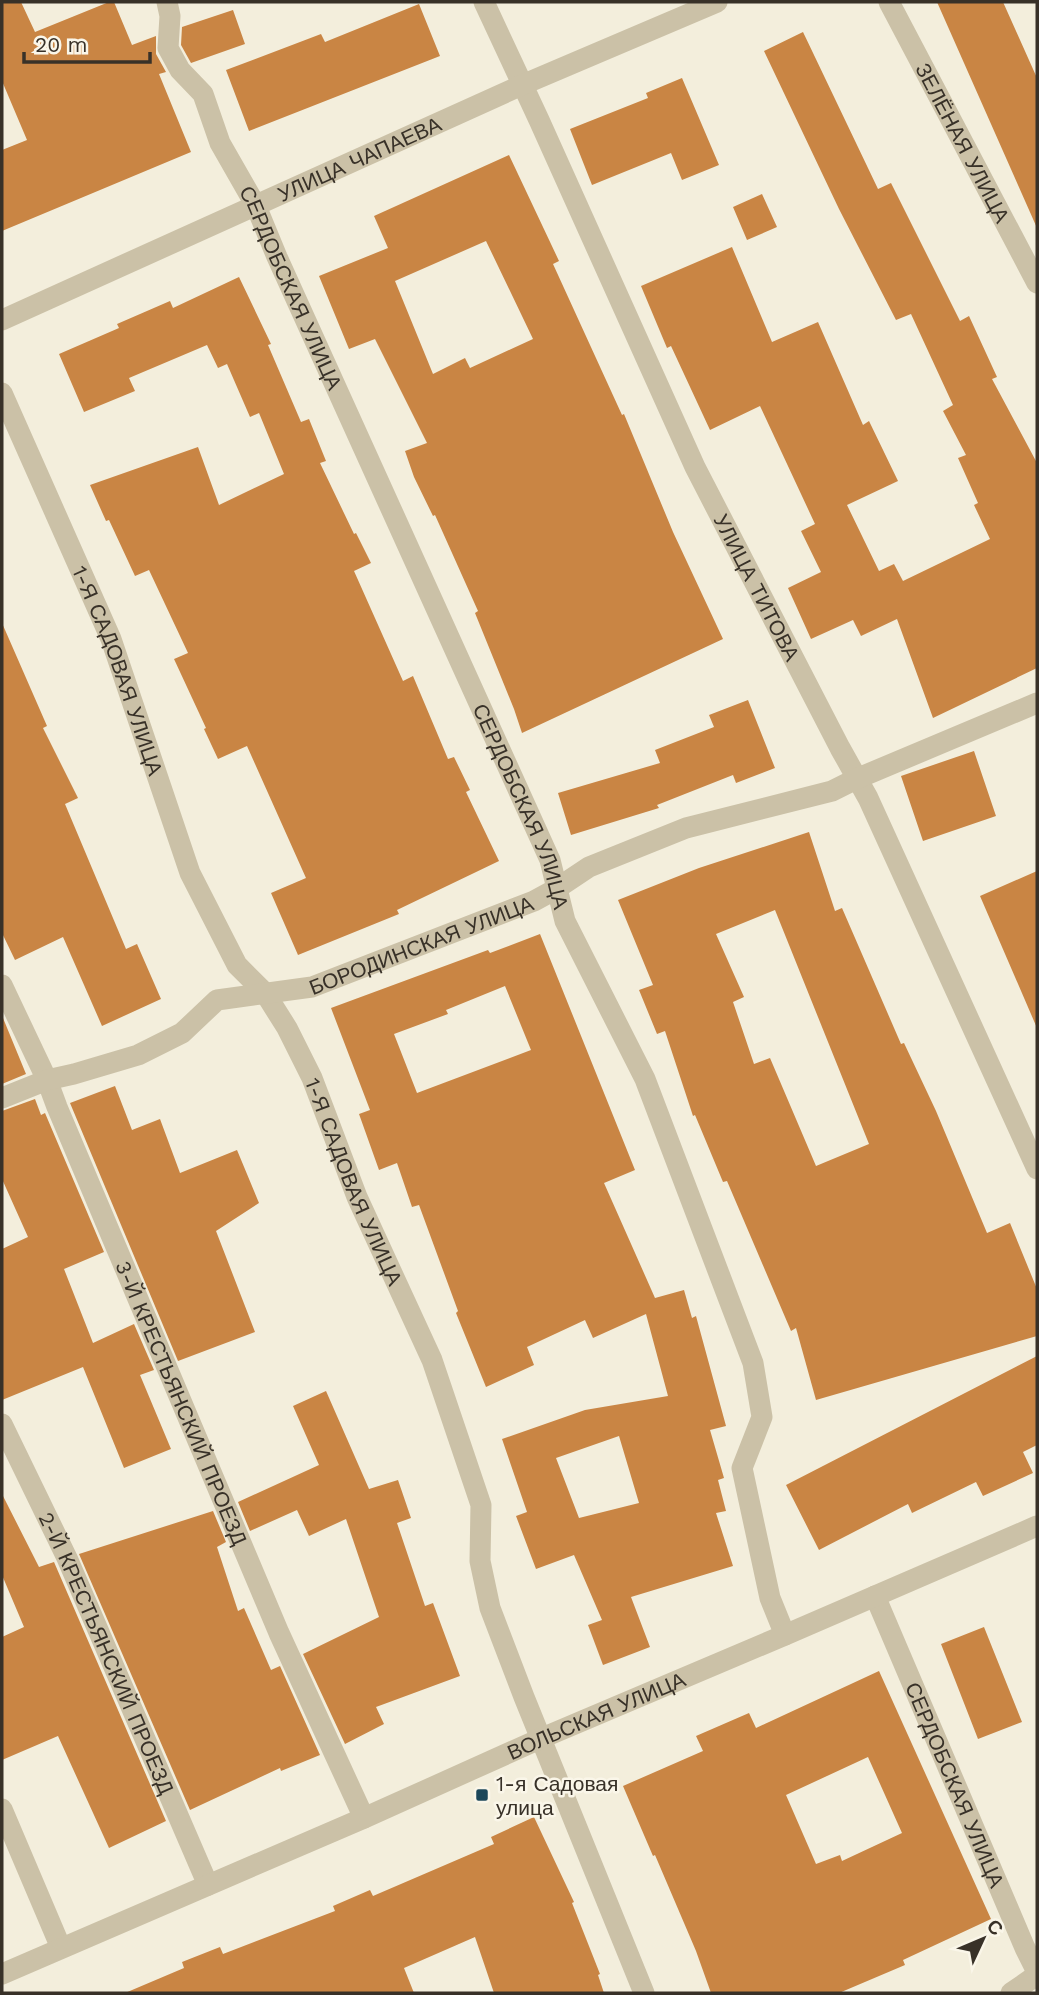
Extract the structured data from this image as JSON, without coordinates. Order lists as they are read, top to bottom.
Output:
{
  "streets": {
    "street": [
      "ЗЕЛЁНАЯ УЛИЦА",
      "УЛИЦА ЧАПАЕВА",
      "СЕРДОБСКАЯ УЛИЦА",
      "УЛИЦА ТИТОВА",
      "1-Я САДОВАЯ УЛИЦА",
      "БОРОДИНСКАЯ УЛИЦА",
      "3-Й КРЕСТЬЯНСКИЙ ПРОЕЗД",
      "2-Й КРЕСТЬЯНСКИЙ ПРОЕЗД",
      "ВОЛЬСКАЯ УЛИЦА"
    ]
  },
  "crossings": [
    ["УЛИЦА ЧАПАЕВА", "СЕРДОБСКАЯ УЛИЦА"],
    ["УЛИЦА ЧАПАЕВА", "УЛИЦА ТИТОВА"],
    ["СЕРДОБСКАЯ УЛИЦА", "БОРОДИНСКАЯ УЛИЦА"],
    ["СЕРДОБСКАЯ УЛИЦА", "ВОЛЬСКАЯ УЛИЦА"],
    ["УЛИЦА ТИТОВА", "БОРОДИНСКАЯ УЛИЦА"],
    ["1-Я САДОВАЯ УЛИЦА", "БОРОДИНСКАЯ УЛИЦА"],
    ["1-Я САДОВАЯ УЛИЦА", "ВОЛЬСКАЯ УЛИЦА"],
    ["БОРОДИНСКАЯ УЛИЦА", "3-Й КРЕСТЬЯНСКИЙ ПРОЕЗД"],
    ["3-Й КРЕСТЬЯНСКИЙ ПРОЕЗД", "ВОЛЬСКАЯ УЛИЦА"],
    ["2-Й КРЕСТЬЯНСКИЙ ПРОЕЗД", "ВОЛЬСКАЯ УЛИЦА"]
  ],
  "places": {
    "transit": ["1-я Садовая улица"]
  },
  "scale_bar": "20 m",
  "north": "top right"
}
